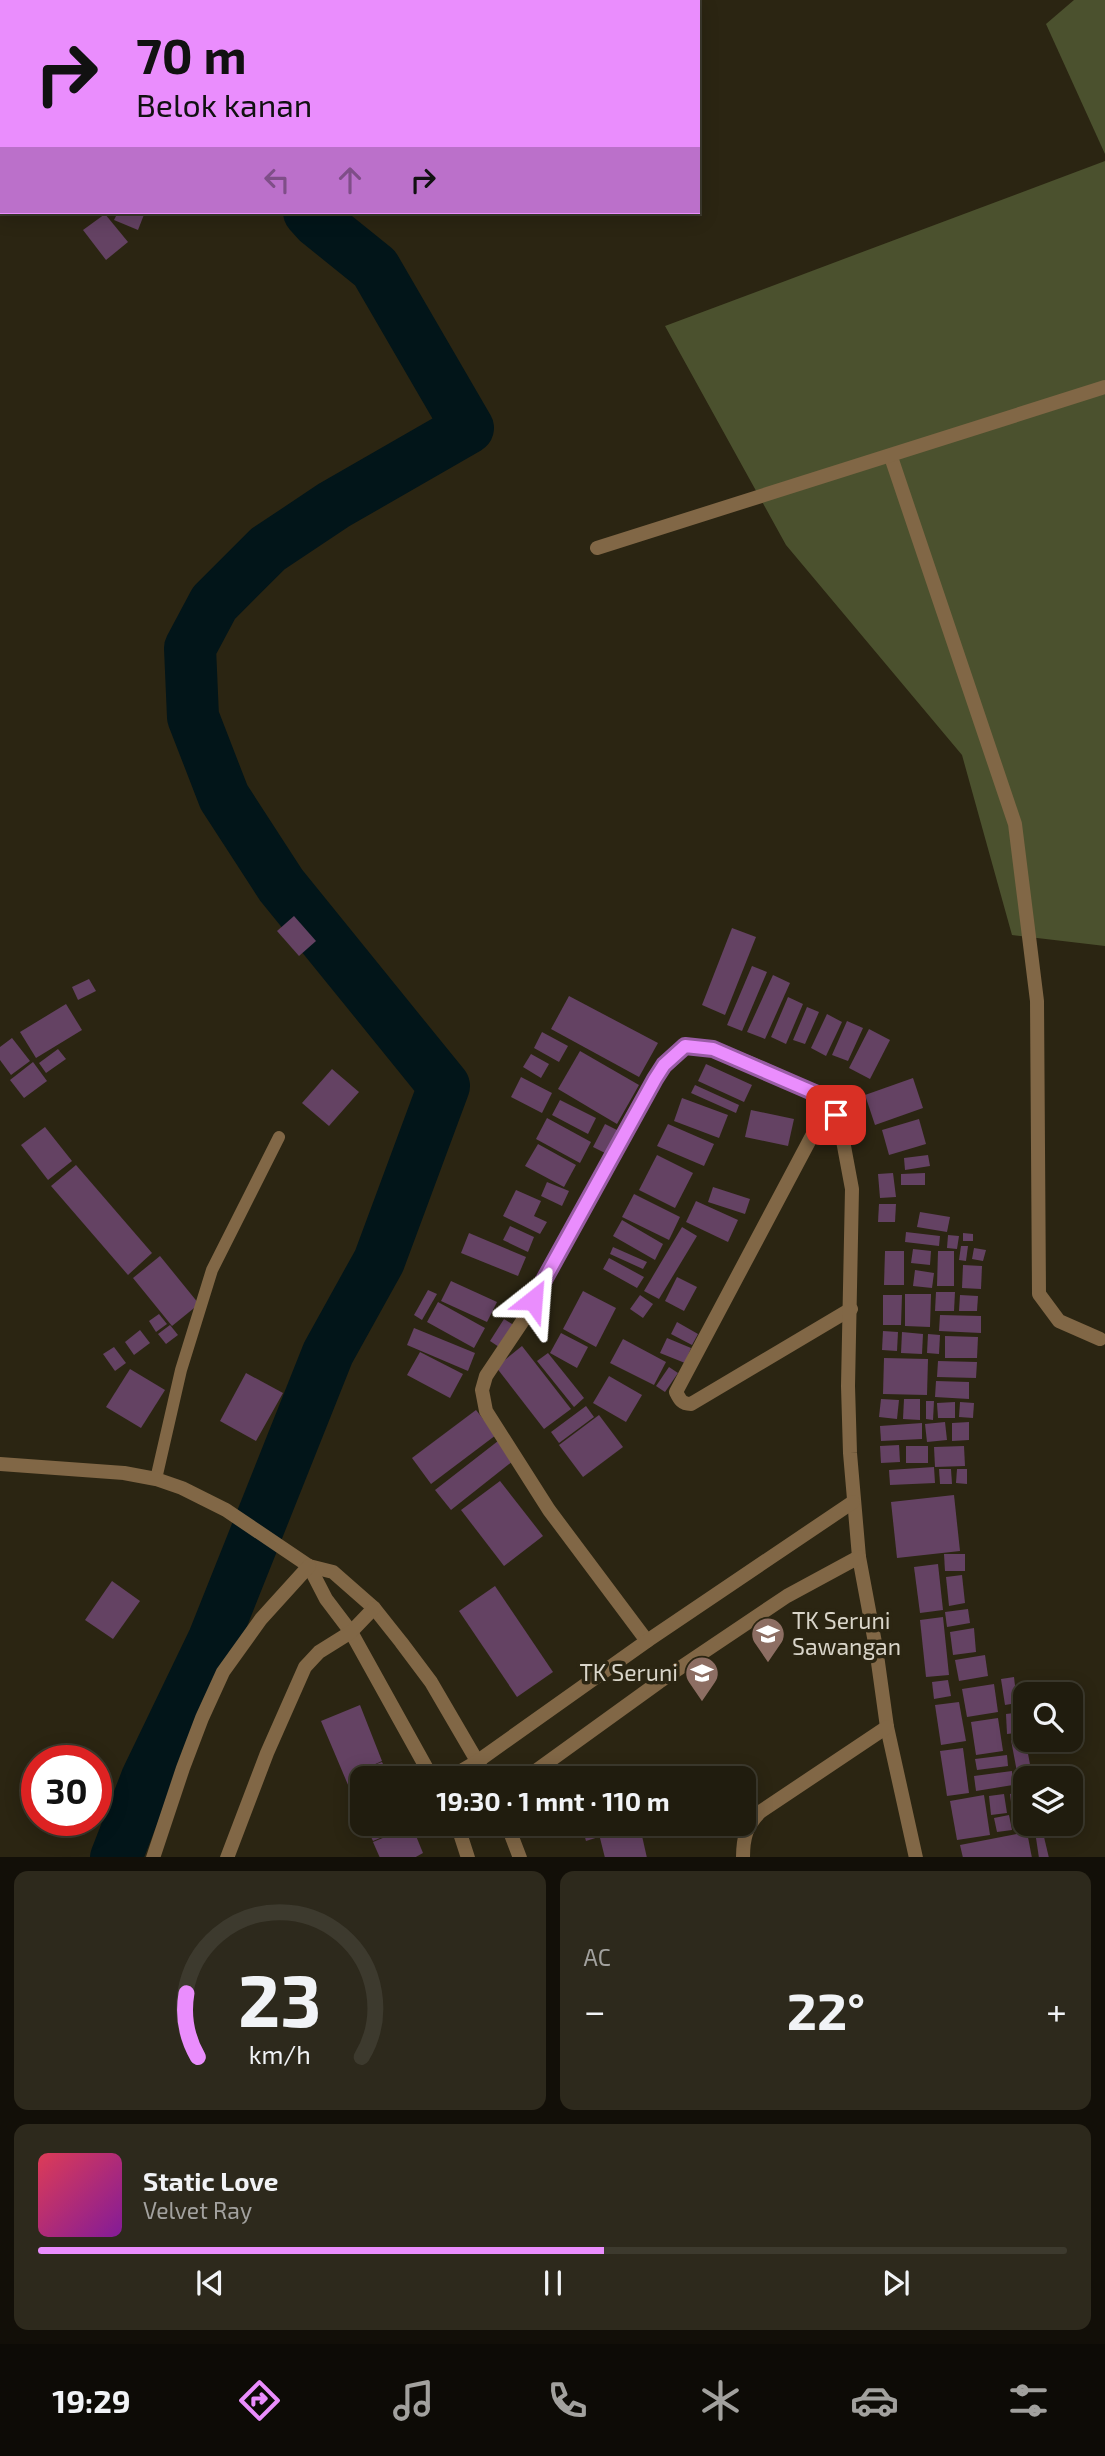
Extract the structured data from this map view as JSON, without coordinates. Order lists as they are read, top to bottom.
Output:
{
  "places": {
    "school or university": ["TK Seruni Sawangan", "TK Seruni"]
  },
  "page": {
    "turn": ["70 m", "Belok kanan"],
    "limit": "30",
    "trip": "19:30 · 1 mnt · 110 m",
    "tile": "AC",
    "heat": ["−", "22°", "+"],
    "song": ["Static Love", "Velvet Ray"],
    "tabs": "19:29",
    "gauge": ["23", "km/h"]
  }
}
